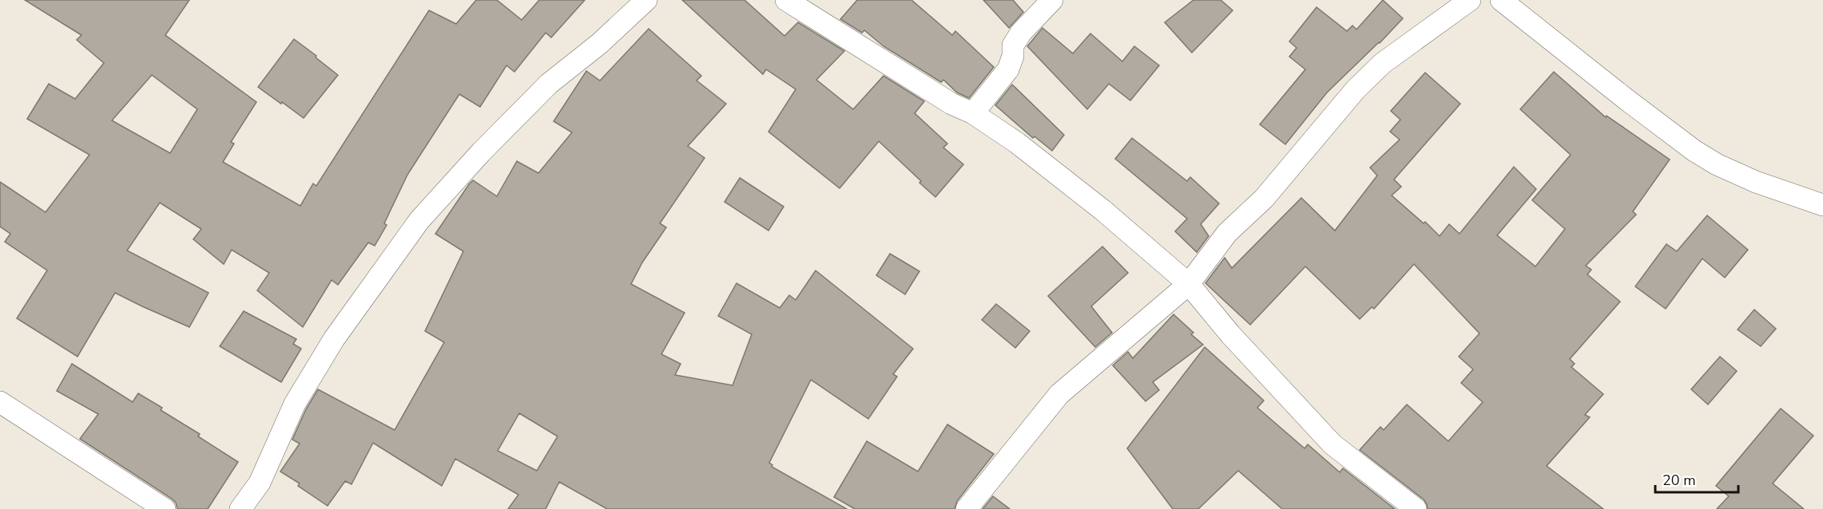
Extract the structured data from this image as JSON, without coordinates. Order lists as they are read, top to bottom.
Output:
{
  "scale_bar": "20 m"
}
